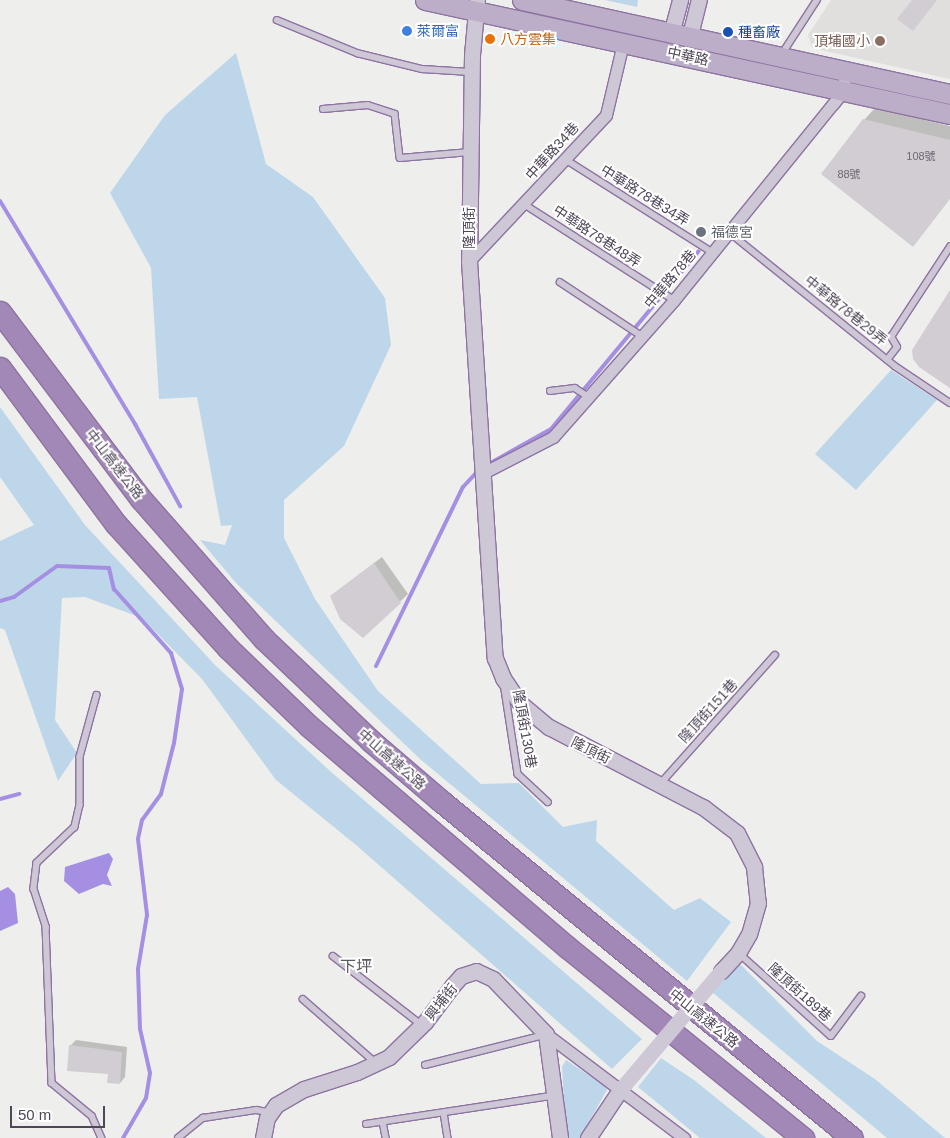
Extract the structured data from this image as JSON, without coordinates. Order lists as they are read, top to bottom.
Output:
{
  "streets": {
    "highway": ["中山高速公路"],
    "main road": ["中華路"],
    "street": [
      "中華路34巷",
      "隆頂街",
      "中華路78巷",
      "興埔街"
    ],
    "lane": [
      "中華路78巷34弄",
      "中華路78巷48弄",
      "中華路78巷29弄",
      "隆頂街151巷",
      "隆頂街130巷",
      "隆頂街189巷"
    ]
  },
  "crossings": [
    ["中華路", "中華路34巷"],
    ["中華路", "隆頂街"],
    ["中華路", "中華路78巷"],
    ["中華路34巷", "中華路78巷34弄"],
    ["中華路34巷", "隆頂街"],
    ["中華路34巷", "中華路78巷48弄"],
    ["中華路78巷34弄", "中華路78巷"],
    ["隆頂街", "中華路78巷"],
    ["隆頂街", "隆頂街151巷"],
    ["隆頂街", "隆頂街130巷"],
    ["隆頂街", "隆頂街189巷"],
    ["隆頂街", "興埔街"],
    ["中華路78巷48弄", "中華路78巷"],
    ["中華路78巷", "中華路78巷29弄"]
  ],
  "districts": ["下坪"],
  "places": [
    "萊爾富",
    "種畜廠",
    "八方雲集",
    "頂埔國小",
    "福德宮"
  ],
  "house_numbers": ["108號", "88號"],
  "scale_bar": "50 m"
}
